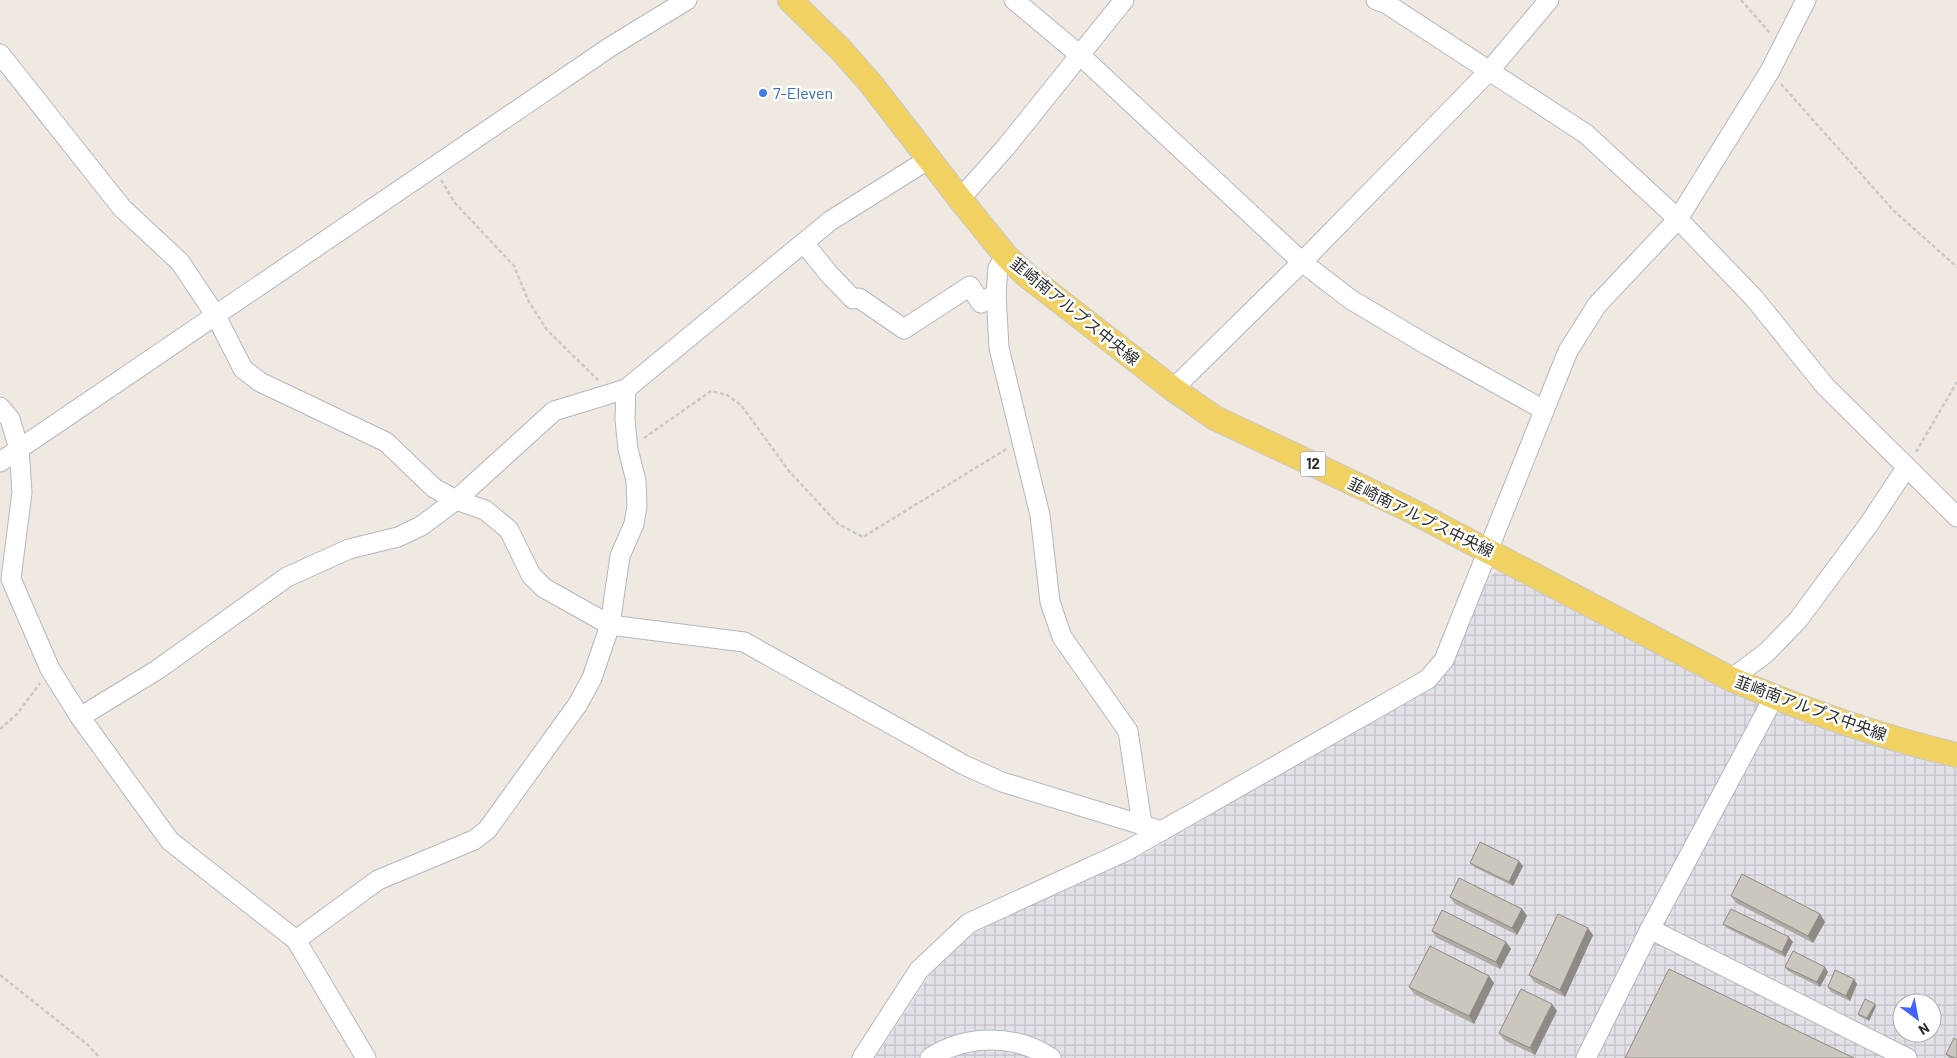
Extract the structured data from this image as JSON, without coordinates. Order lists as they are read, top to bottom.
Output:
{
  "streets": {
    "main road": ["韮崎南アルプス中央線", "12"]
  },
  "places": ["7-Eleven"],
  "north": "bottom right"
}
